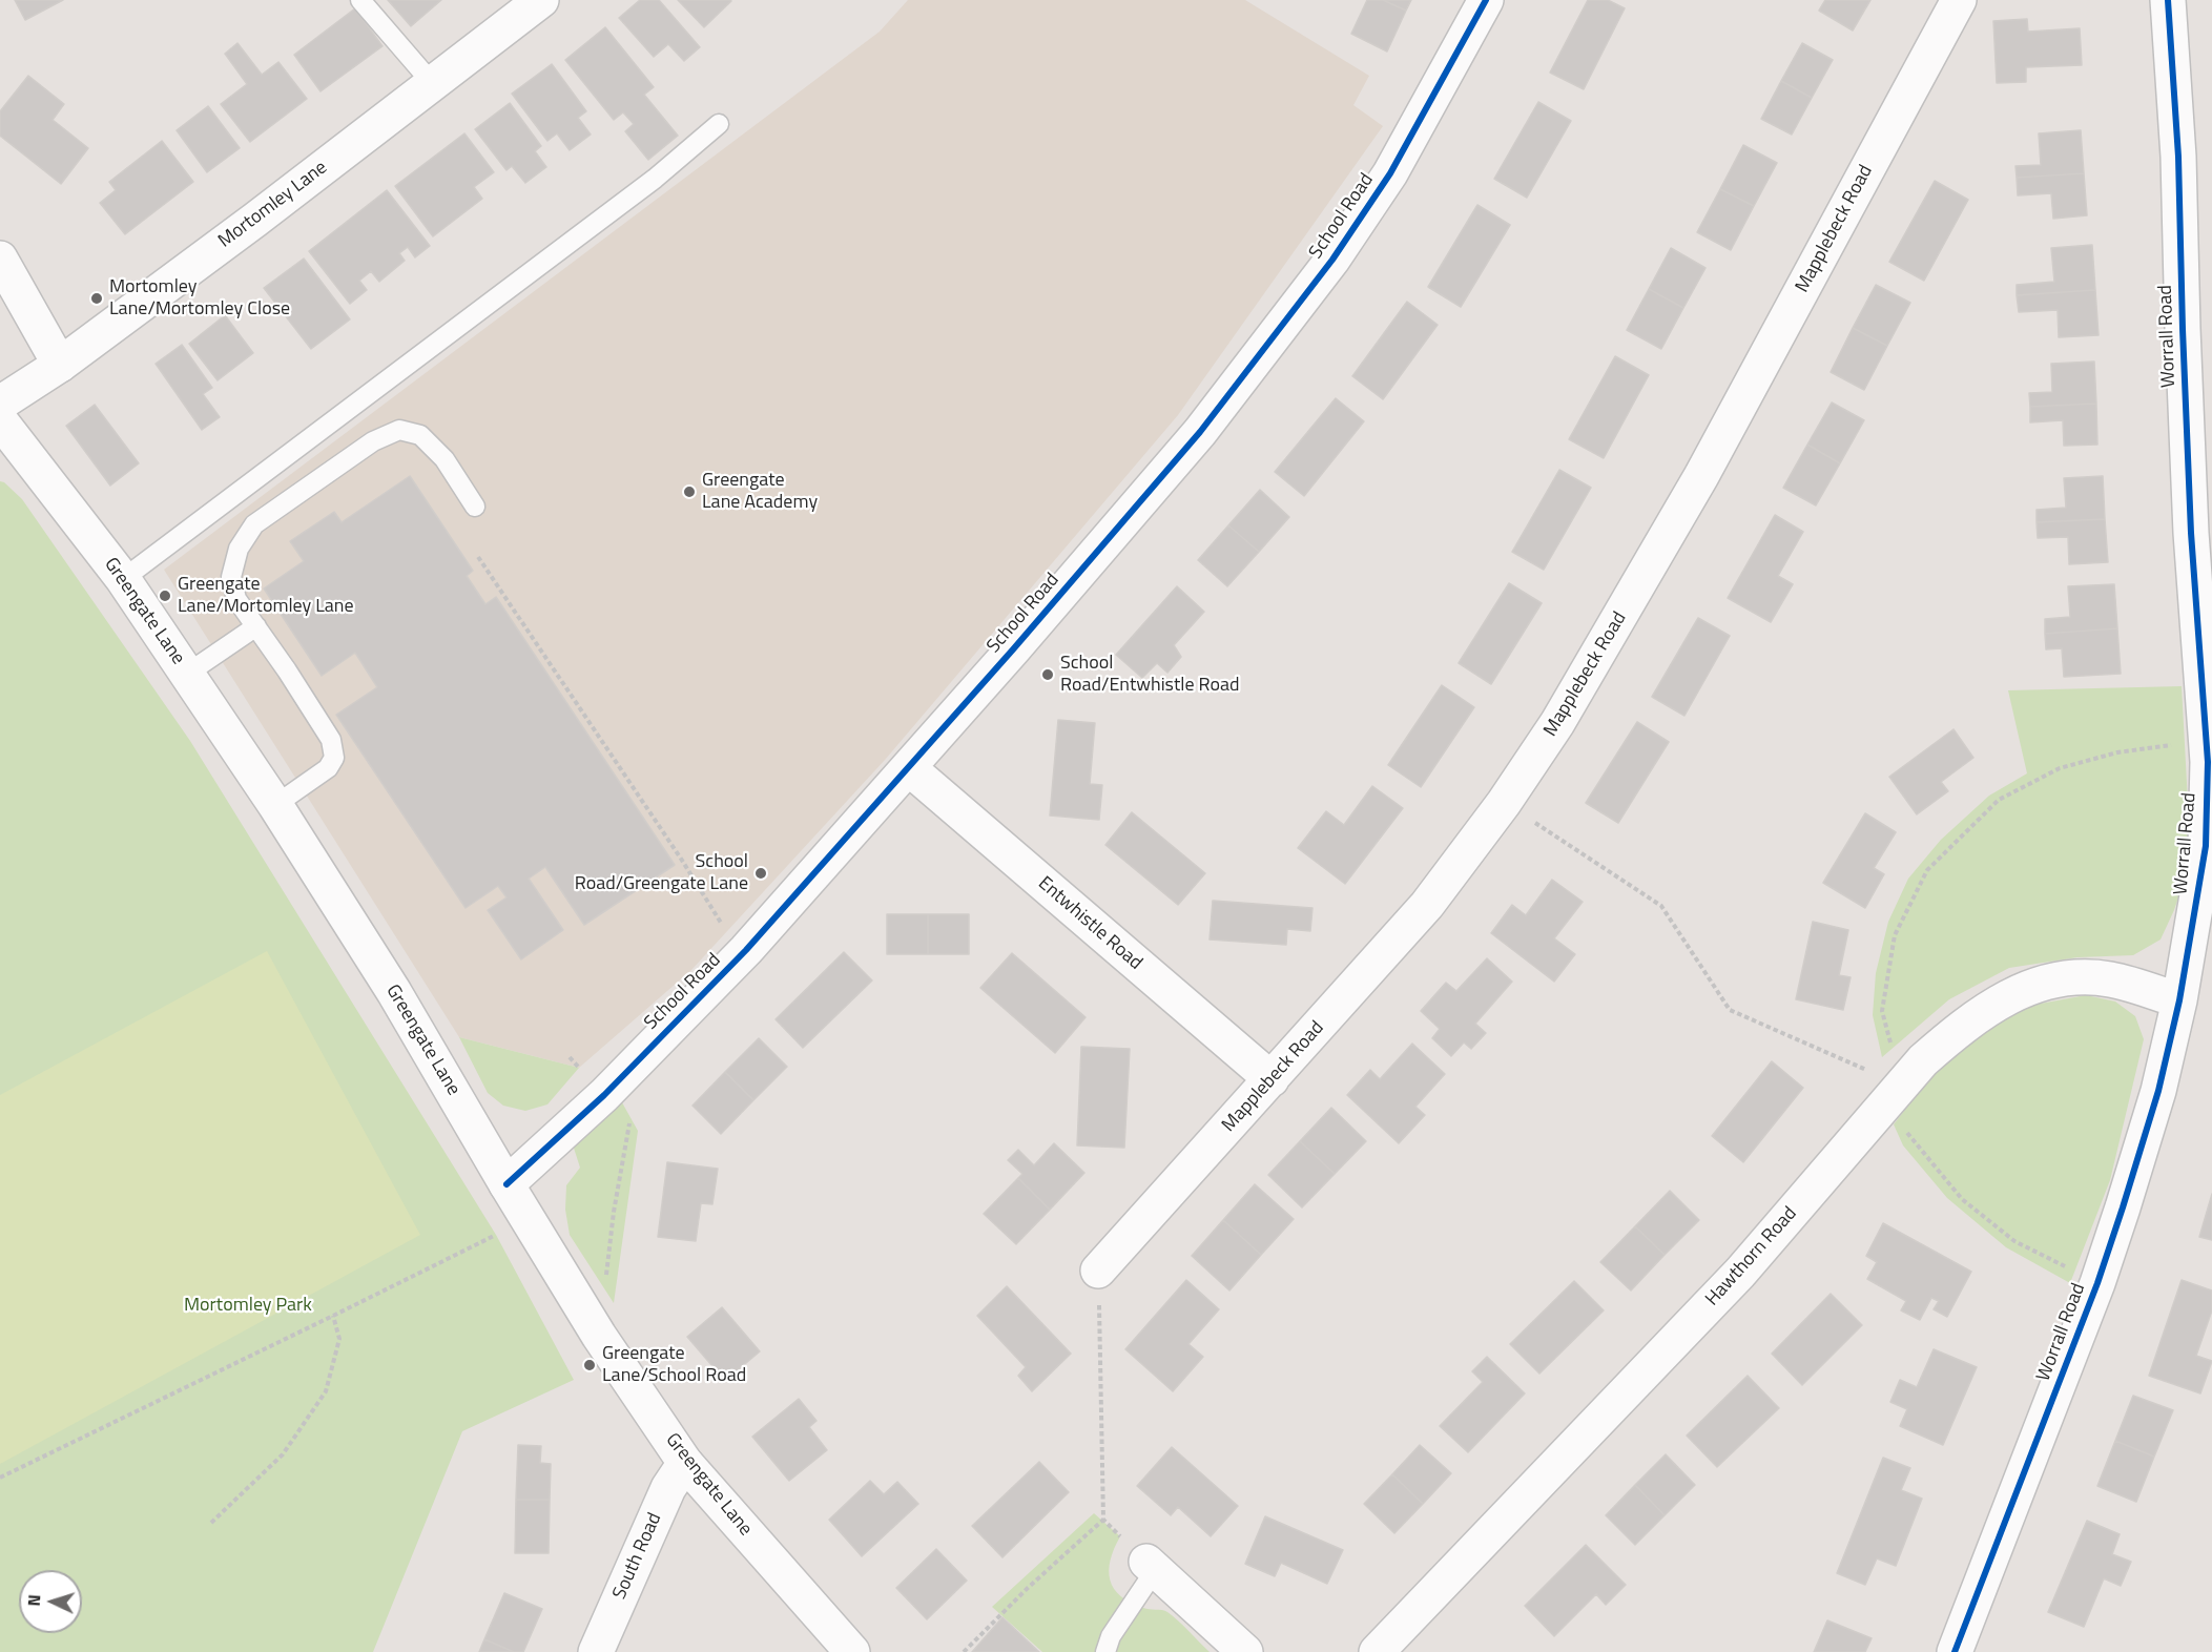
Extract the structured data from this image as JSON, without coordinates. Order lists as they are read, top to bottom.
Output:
{
  "streets": {
    "street": [
      "Mortomley Lane",
      "School Road",
      "Mapplebeck Road",
      "Worrall Road",
      "Greengate Lane",
      "Entwhistle Road",
      "Hawthorn Road",
      "South Road"
    ]
  },
  "crossings": [
    ["School Road", "Greengate Lane"],
    ["School Road", "Entwhistle Road"],
    ["Mapplebeck Road", "Entwhistle Road"],
    ["Worrall Road", "Hawthorn Road"],
    ["Greengate Lane", "South Road"]
  ],
  "parks": ["Mortomley Park"],
  "places": [
    "Mortomley Lane/Mortomley Close",
    "Greengate Lane Academy",
    "Greengate Lane/Mortomley Lane",
    "School Road/Entwhistle Road",
    "School Road/Greengate Lane",
    "Greengate Lane/School Road"
  ],
  "north": "left"
}
